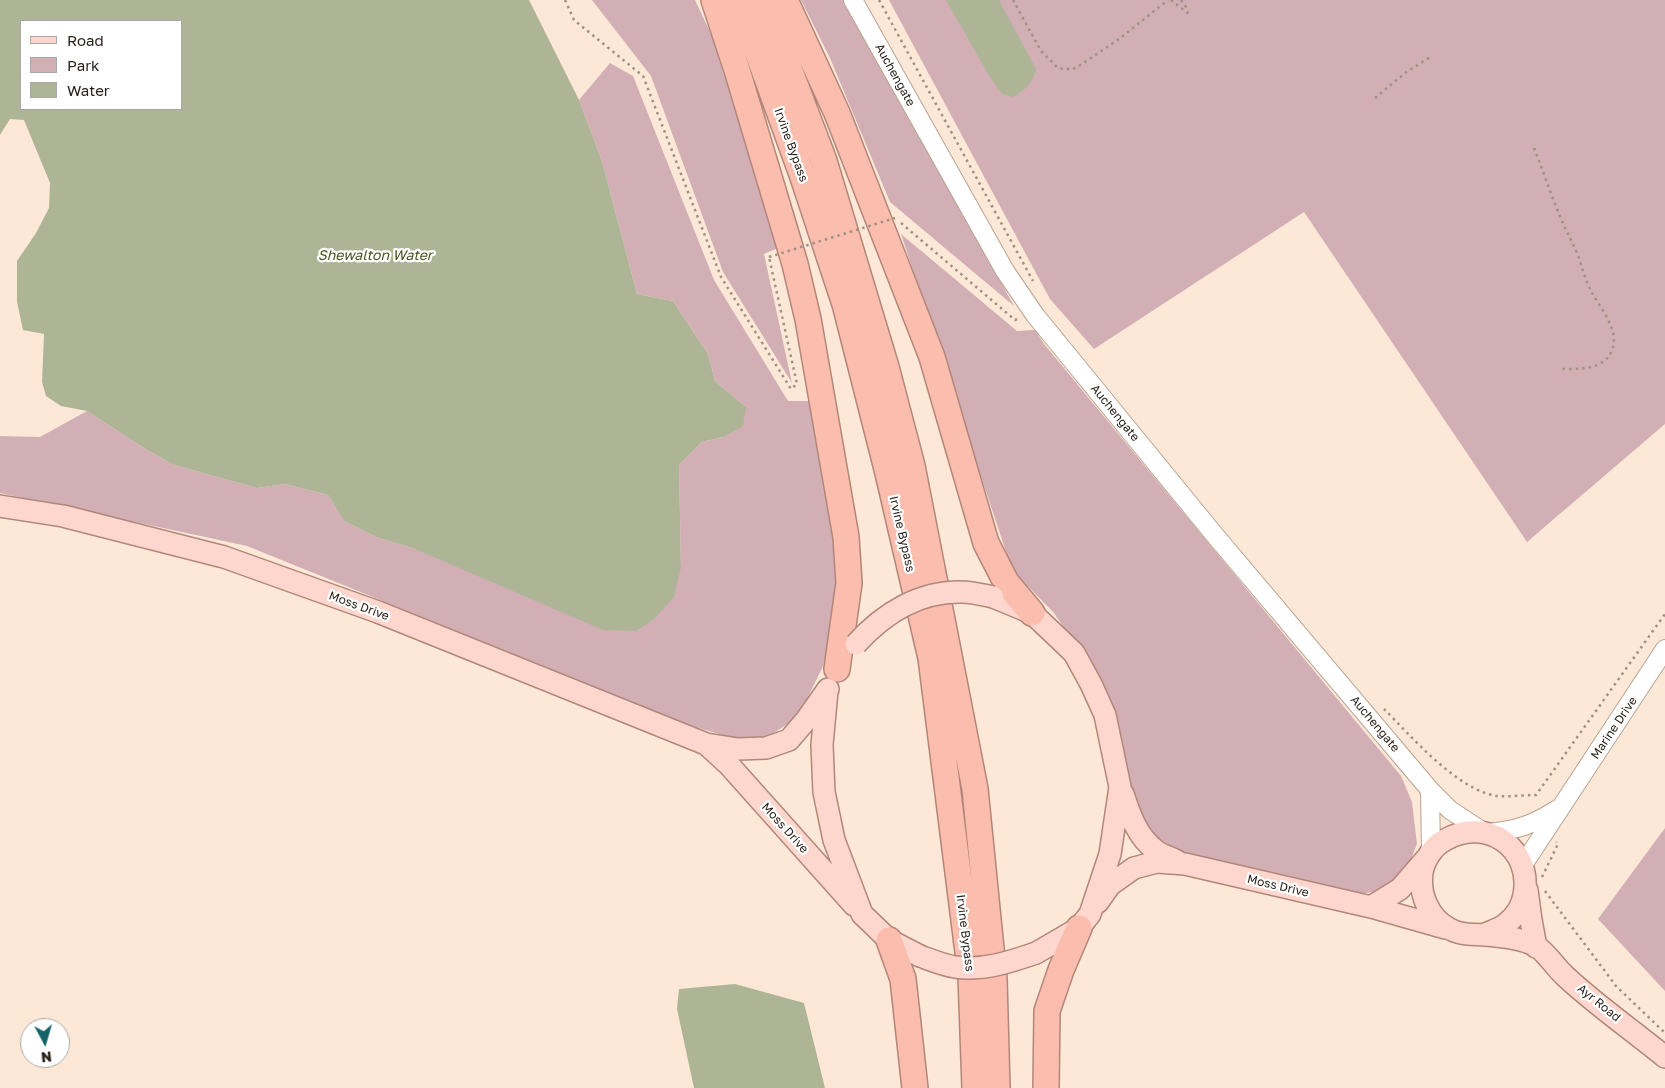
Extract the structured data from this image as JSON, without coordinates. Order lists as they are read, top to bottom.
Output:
{
  "streets": {
    "highway": ["Irvine Bypass"],
    "main road": ["Moss Drive", "Ayr Road"],
    "street": ["Auchengate", "Marine Drive"]
  },
  "crossings": [
    ["Auchengate", "Moss Drive"],
    ["Auchengate", "Marine Drive"],
    ["Moss Drive", "Marine Drive"]
  ],
  "water": ["Shewalton Water"],
  "legend": ["Road", "Park", "Water"],
  "north": "bottom"
}
